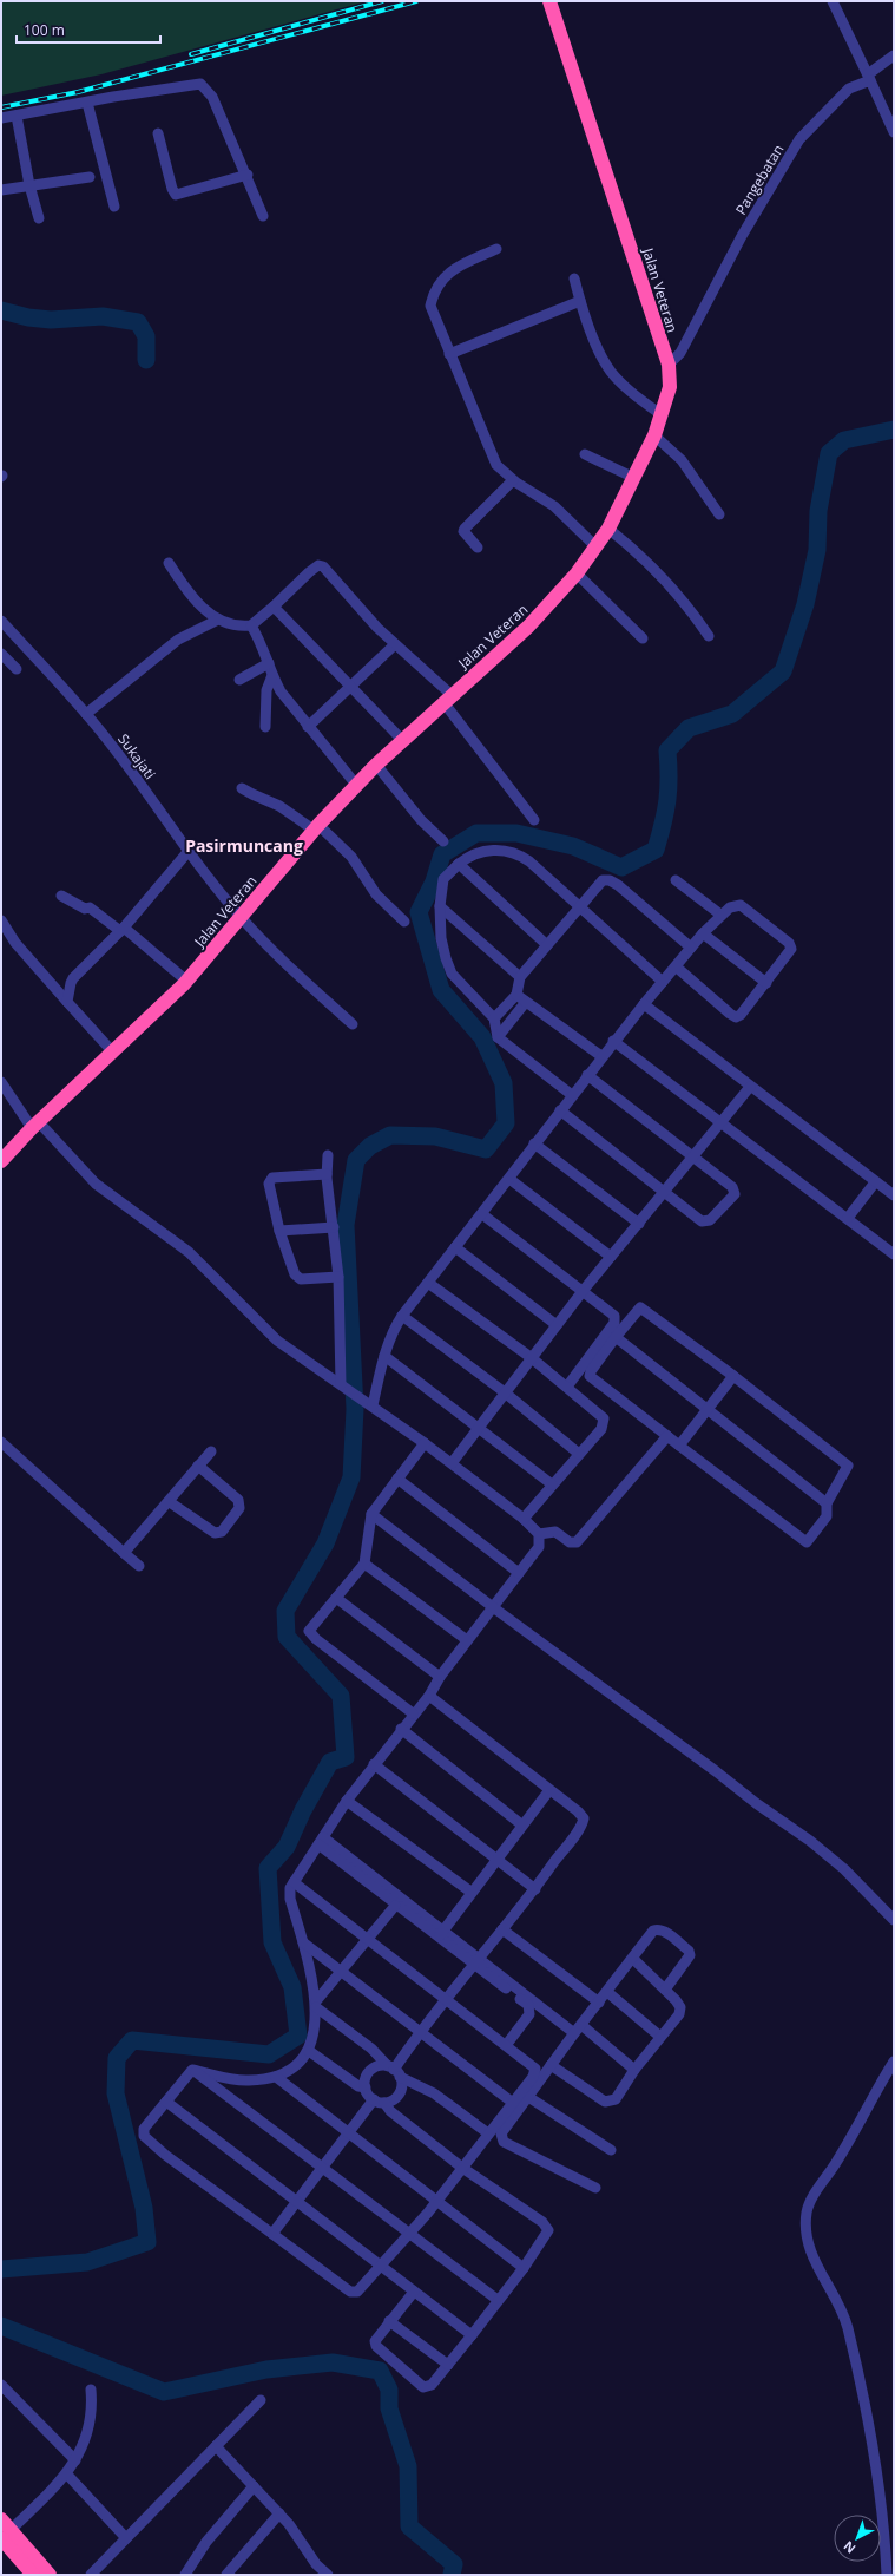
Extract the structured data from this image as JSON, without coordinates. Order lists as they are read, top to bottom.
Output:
{
  "streets": {
    "highway": ["Jalan Veteran"],
    "street": ["Pangebatan", "Sukajati"]
  },
  "crossings": [
    ["Pangebatan", "Jalan Veteran"],
    ["Jalan Veteran", "Sukajati"]
  ],
  "districts": ["Pasirmuncang"],
  "scale_bar": "100 m",
  "north": "bottom left"
}
